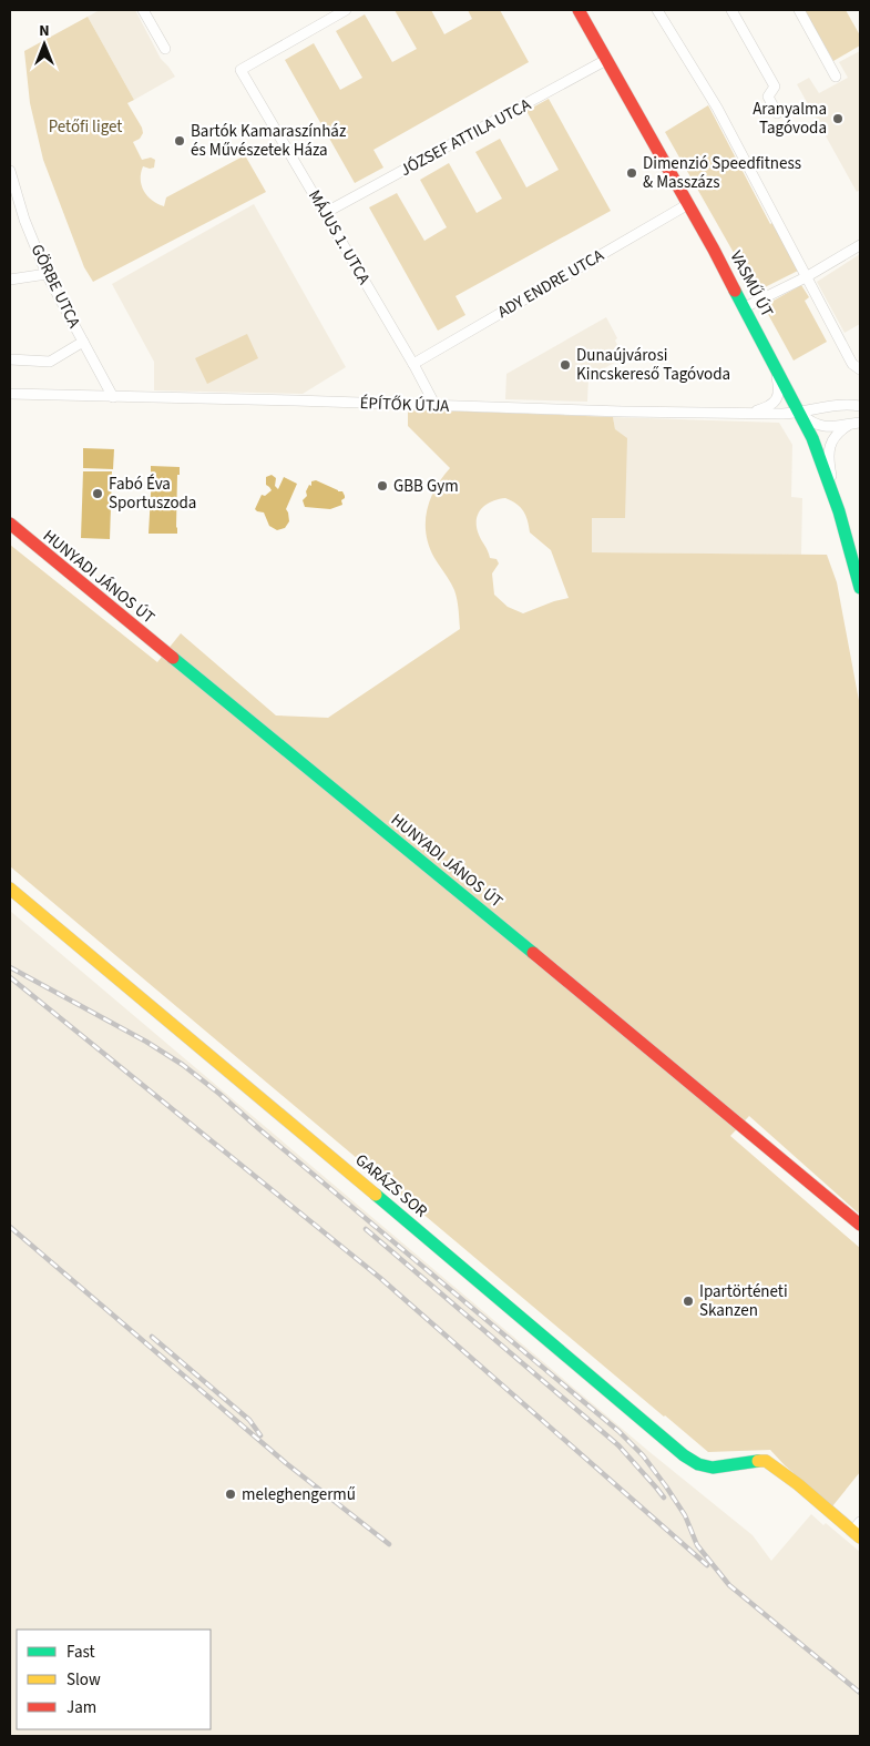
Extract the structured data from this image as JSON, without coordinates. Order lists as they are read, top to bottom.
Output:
{
  "streets": {
    "street": [
      "JÓZSEF ATTILA UTCA",
      "MÁJUS 1. UTCA",
      "ADY ENDRE UTCA",
      "VASMŰ ÚT",
      "GÖRBE UTCA",
      "ÉPÍTŐK ÚTJA",
      "HUNYADI JÁNOS ÚT",
      "GARÁZS SOR"
    ]
  },
  "crossings": [
    ["JÓZSEF ATTILA UTCA", "MÁJUS 1. UTCA"],
    ["JÓZSEF ATTILA UTCA", "VASMŰ ÚT"],
    ["MÁJUS 1. UTCA", "ADY ENDRE UTCA"],
    ["MÁJUS 1. UTCA", "ÉPÍTŐK ÚTJA"],
    ["ADY ENDRE UTCA", "VASMŰ ÚT"],
    ["VASMŰ ÚT", "ÉPÍTŐK ÚTJA"],
    ["GÖRBE UTCA", "ÉPÍTŐK ÚTJA"]
  ],
  "parks": ["Petőfi liget"],
  "places": [
    "Aranyalma Tagóvoda",
    "Bartók Kamaraszínház és Művészetek Háza",
    "Dimenzió Speedfitness & Masszázs",
    "Dunaújvárosi Kincskereső Tagóvoda",
    "GBB Gym",
    "Fabó Éva Sportuszoda",
    "Ipartörténeti Skanzen",
    "meleghengermű"
  ],
  "legend": ["Fast", "Slow", "Jam"],
  "north": "top"
}
